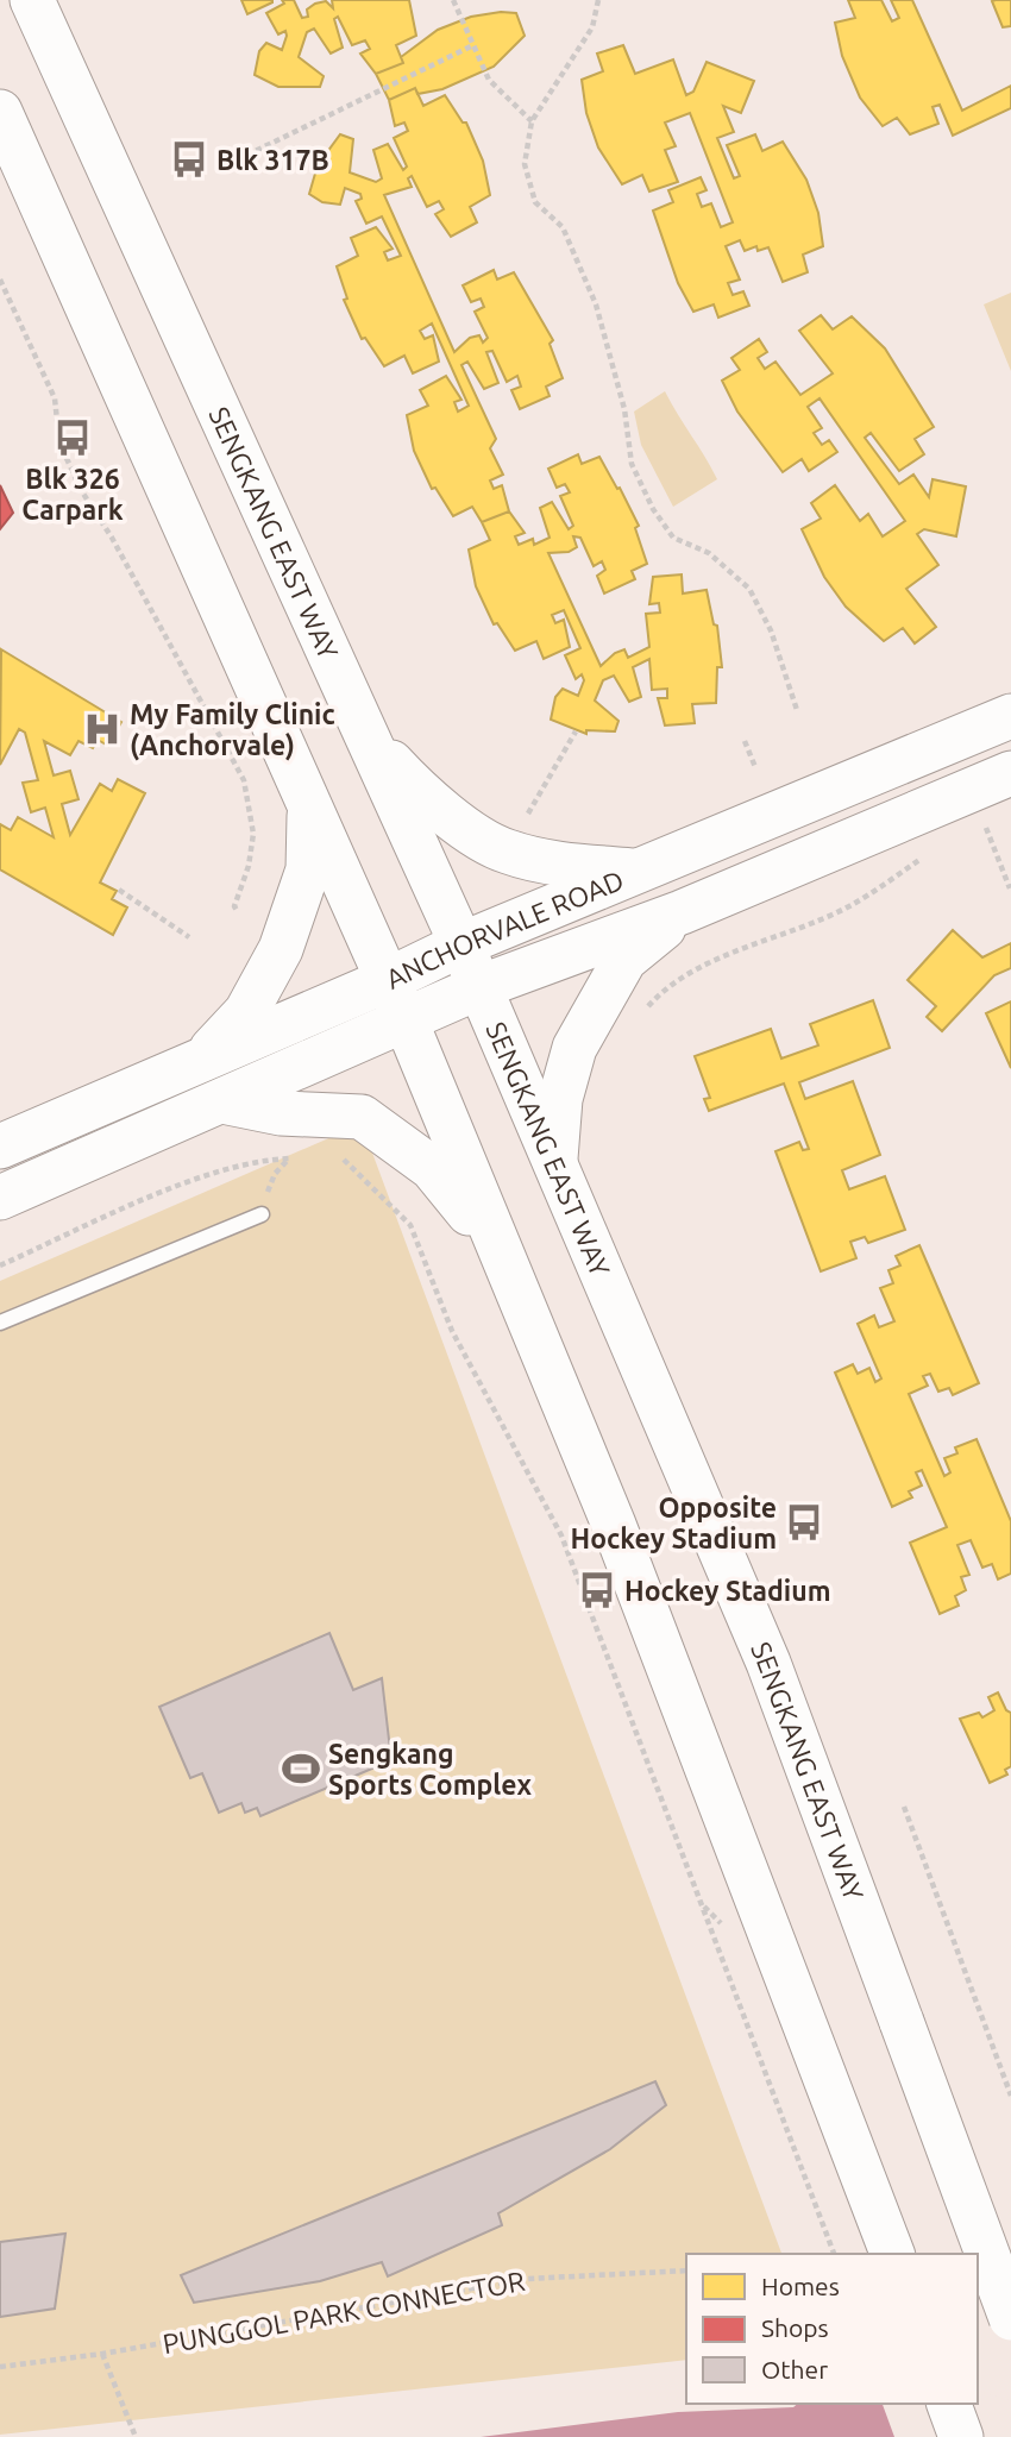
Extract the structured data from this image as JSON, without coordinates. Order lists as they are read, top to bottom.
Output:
{
  "streets": {
    "main road": ["SENGKANG EAST WAY", "ANCHORVALE ROAD"],
    "path": ["PUNGGOL PARK CONNECTOR"]
  },
  "crossings": [
    ["SENGKANG EAST WAY", "ANCHORVALE ROAD"]
  ],
  "places": {
    "bus stop": [
      "Blk 317B",
      "Blk 326 Carpark",
      "Opposite Hockey Stadium",
      "Hockey Stadium"
    ],
    "hospital": ["My Family Clinic (Anchorvale)"],
    "sports": ["Sengkang Sports Complex"]
  },
  "legend": ["Homes", "Shops", "Other"]
}
